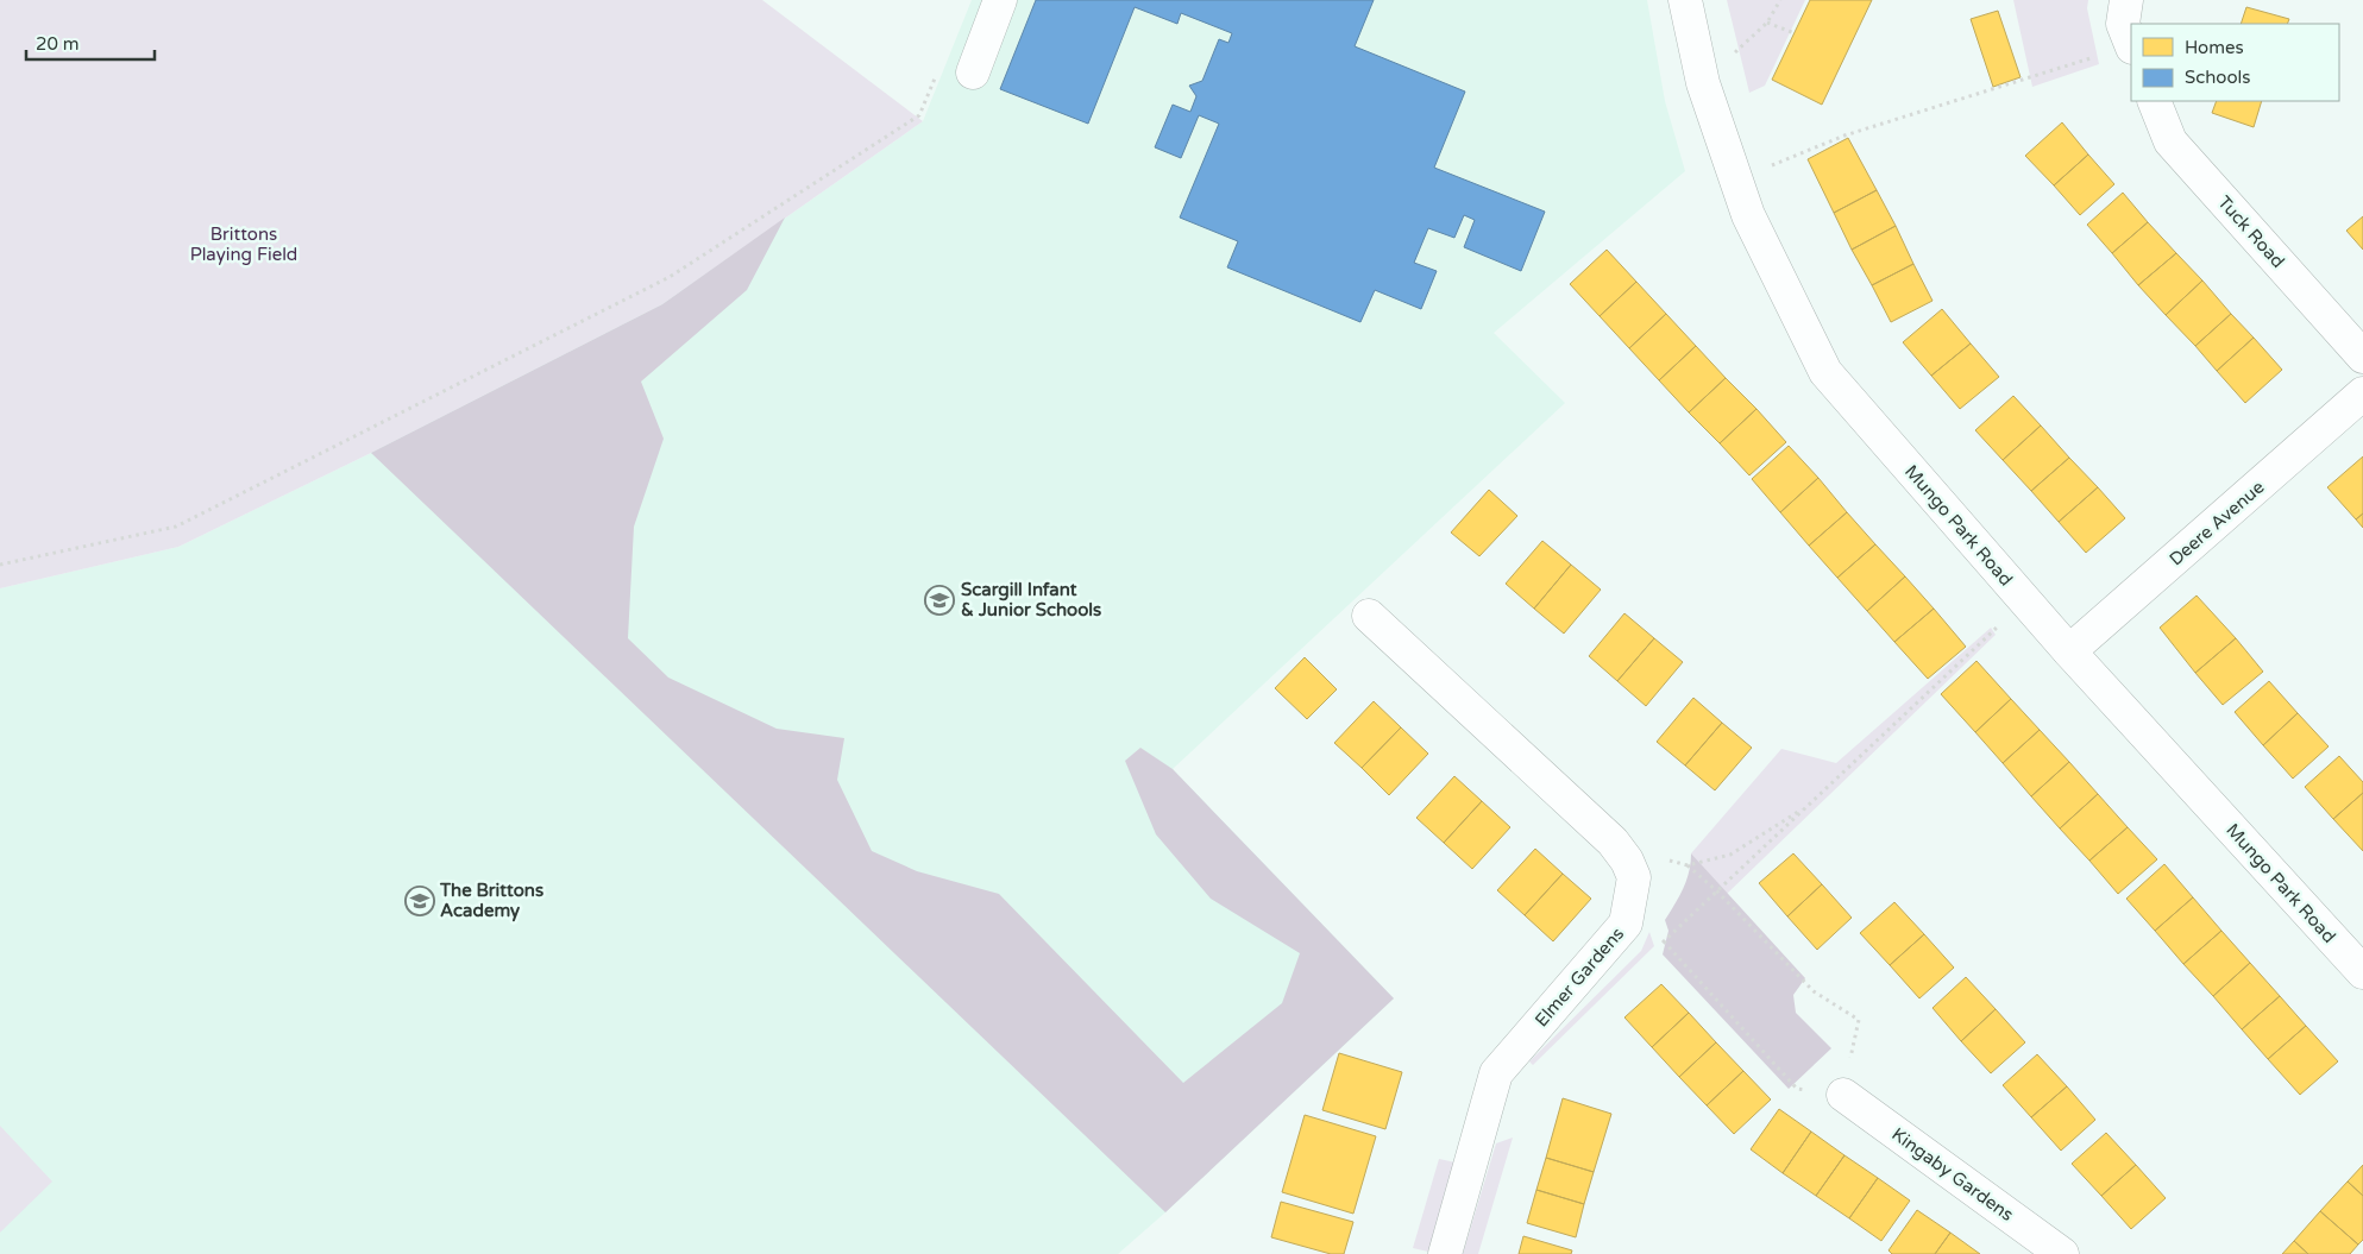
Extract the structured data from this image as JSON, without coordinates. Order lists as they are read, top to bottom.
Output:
{
  "streets": {
    "street": [
      "Tuck Road",
      "Deere Avenue",
      "Mungo Park Road",
      "Elmer Gardens",
      "Kingaby Gardens"
    ]
  },
  "crossings": [
    ["Deere Avenue", "Mungo Park Road"]
  ],
  "parks": ["Brittons Playing Field"],
  "places": {
    "school or university": ["Scargill Infant & Junior Schools", "The Brittons Academy"]
  },
  "legend": ["Homes", "Schools"],
  "scale_bar": "20 m"
}
